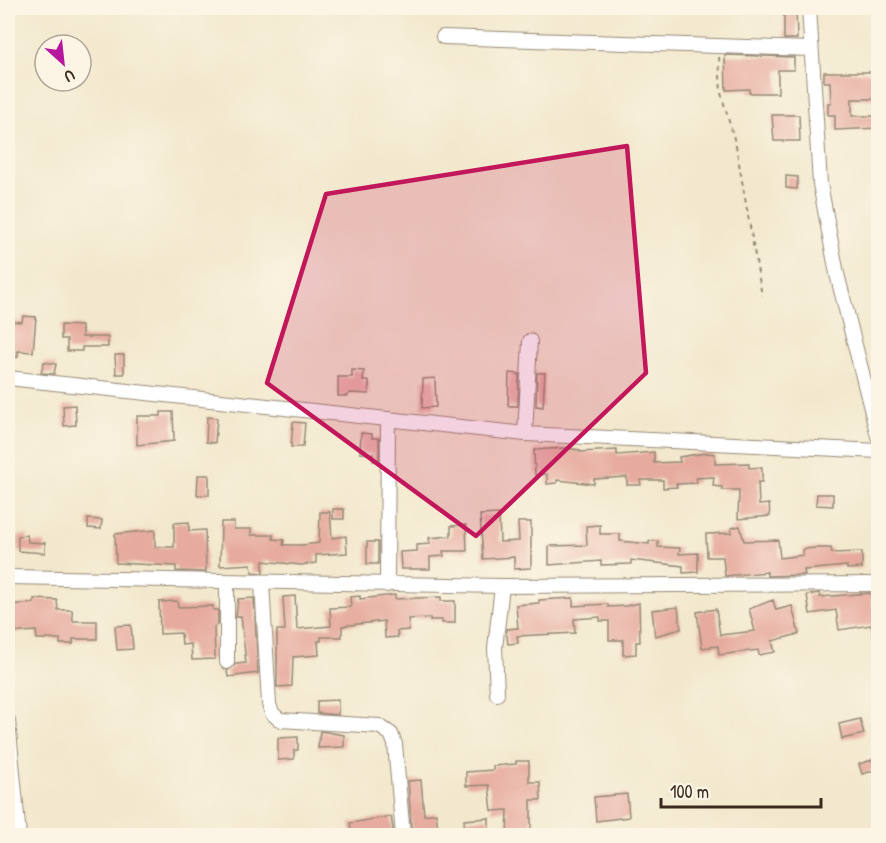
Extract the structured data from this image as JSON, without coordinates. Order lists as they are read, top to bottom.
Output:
{
  "scale_bar": "100 m",
  "north": "bottom right"
}
